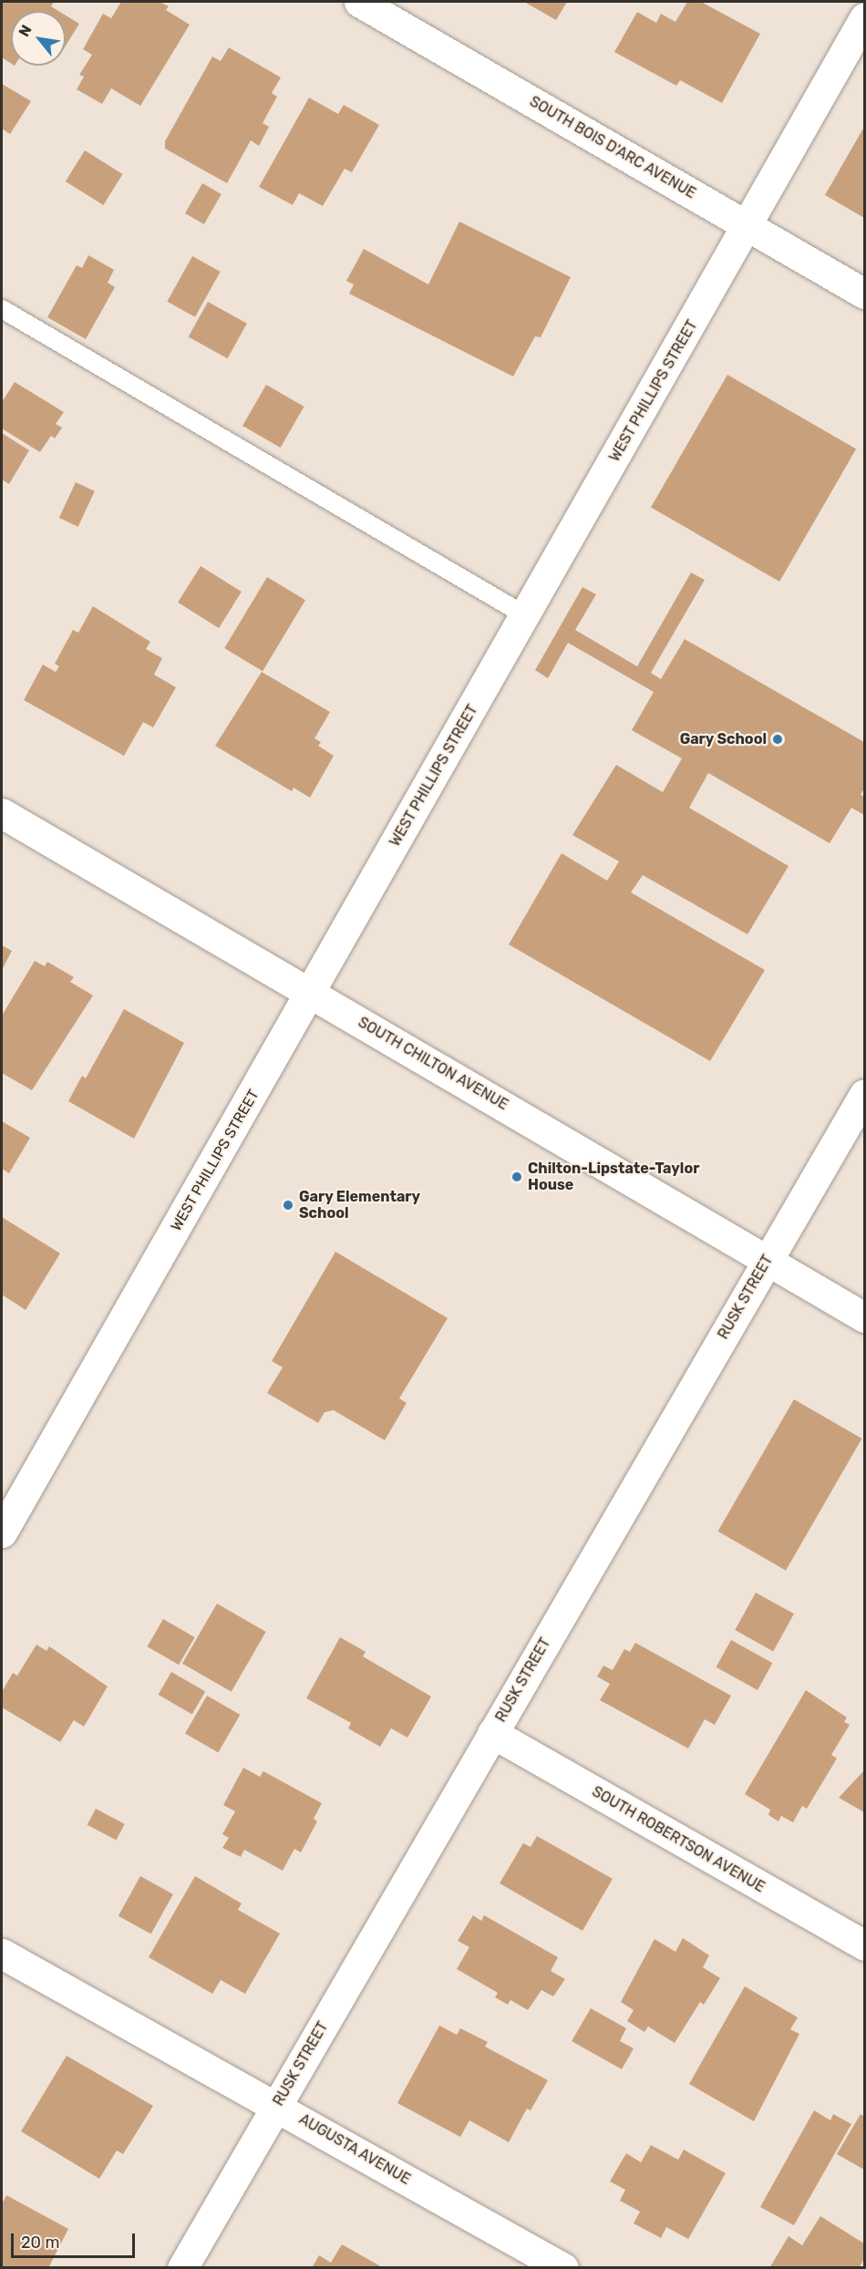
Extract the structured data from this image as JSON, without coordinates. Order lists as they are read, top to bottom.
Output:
{
  "streets": {
    "street": [
      "SOUTH BOIS D'ARC AVENUE",
      "WEST PHILLIPS STREET",
      "SOUTH CHILTON AVENUE",
      "RUSK STREET",
      "SOUTH ROBERTSON AVENUE",
      "AUGUSTA AVENUE"
    ]
  },
  "crossings": [
    ["SOUTH BOIS D'ARC AVENUE", "WEST PHILLIPS STREET"],
    ["WEST PHILLIPS STREET", "SOUTH CHILTON AVENUE"],
    ["SOUTH CHILTON AVENUE", "RUSK STREET"],
    ["RUSK STREET", "SOUTH ROBERTSON AVENUE"],
    ["RUSK STREET", "AUGUSTA AVENUE"]
  ],
  "places": ["Gary School", "Chilton-Lipstate-Taylor House", "Gary Elementary School"],
  "scale_bar": "20 m",
  "north": "top left"
}
